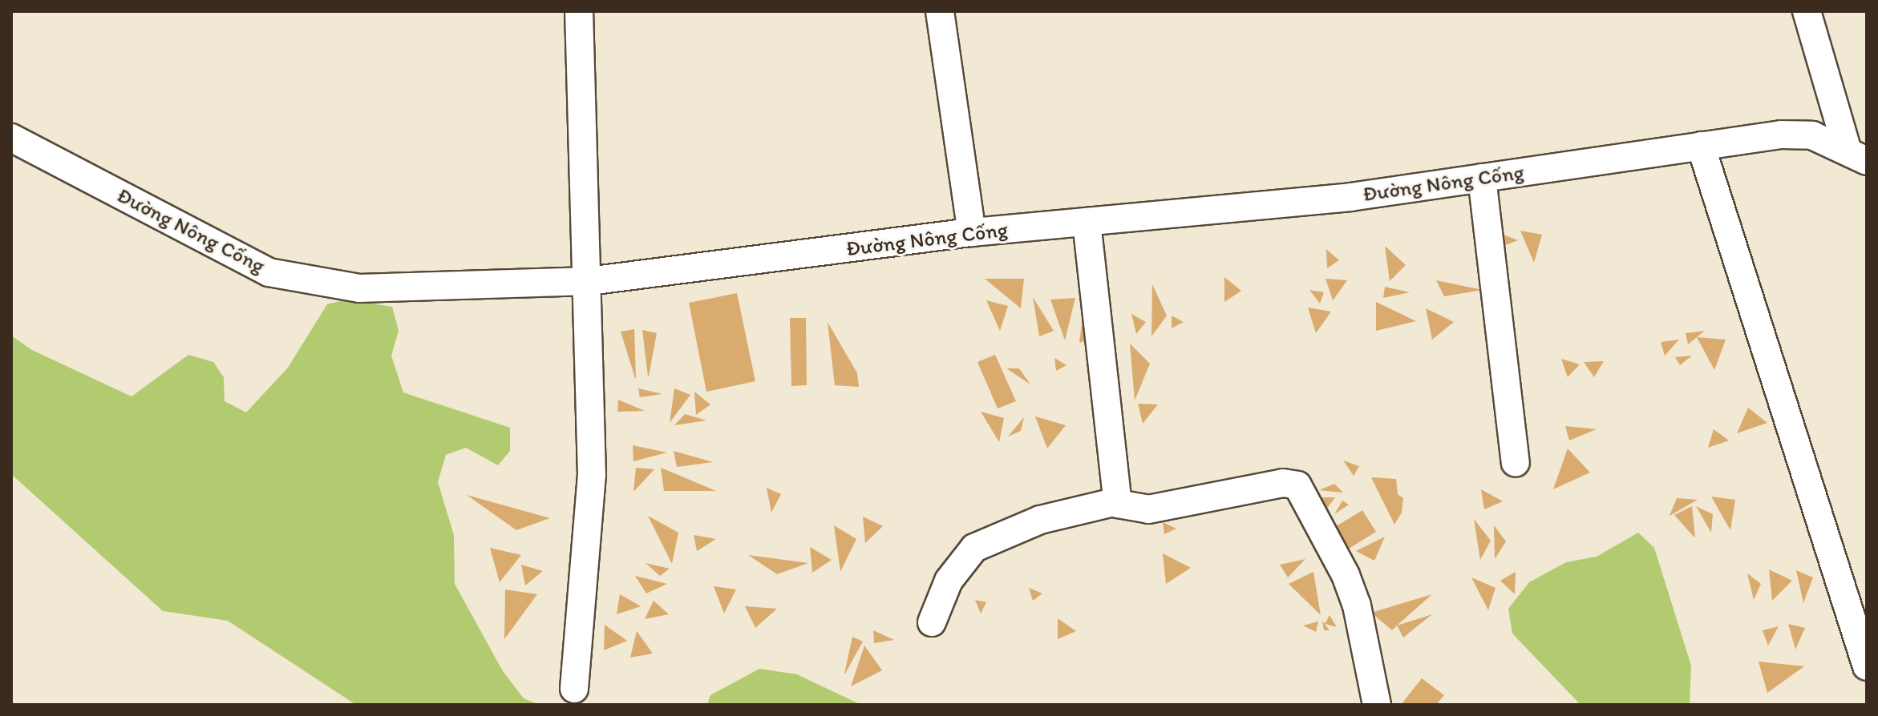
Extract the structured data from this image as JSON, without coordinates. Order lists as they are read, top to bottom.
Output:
{
  "streets": {
    "street": ["Đường Nông Cống"]
  }
}
